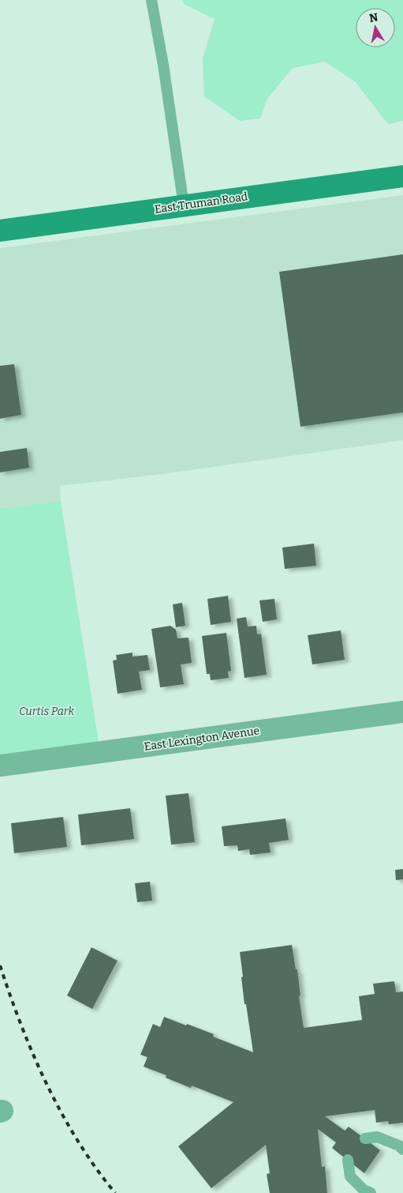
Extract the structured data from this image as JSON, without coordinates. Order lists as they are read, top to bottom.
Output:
{
  "streets": {
    "main road": ["East Truman Road"],
    "street": ["East Lexington Avenue"]
  },
  "parks": ["Curtis Park"],
  "north": "top"
}
